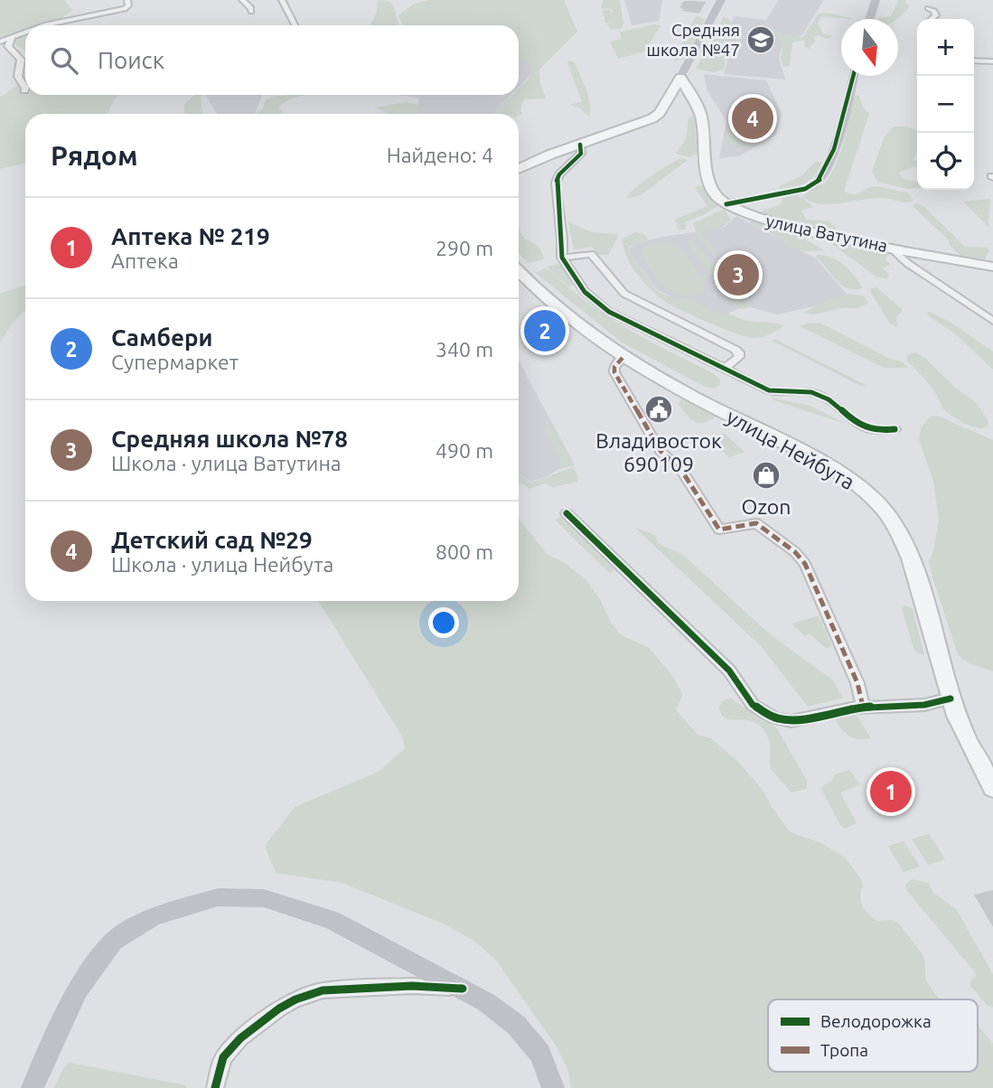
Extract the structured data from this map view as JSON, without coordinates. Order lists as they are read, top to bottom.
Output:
{
  "streets": {
    "main road": ["улица Ватутина", "улица Нейбута"]
  },
  "places": {
    "school or university": ["Средняя школа №47"],
    "public building": ["Владивосток 690109"],
    "shop": ["Ozon"]
  },
  "legend": ["Велодорожка", "Тропа"],
  "north": "bottom",
  "page": {
    "map_buttons": ["+", "−"],
    "search": "Поиск",
    "pins": [
      "4",
      "3",
      "2",
      "1"
    ],
    "heading": ["Рядом", "Найдено: 4"],
    "list": [
      {
        "mark": "1",
        "name": "Аптека № 219",
        "note": "Аптека",
        "value": "290 m"
      },
      {
        "mark": "2",
        "name": "Самбери",
        "note": "Супермаркет",
        "value": "340 m"
      },
      {
        "mark": "3",
        "name": "Средняя школа №78",
        "note": "Школа · улица Ватутина",
        "value": "490 m"
      },
      {
        "mark": "4",
        "name": "Детский сад №29",
        "note": "Школа · улица Нейбута",
        "value": "800 m"
      }
    ]
  }
}
